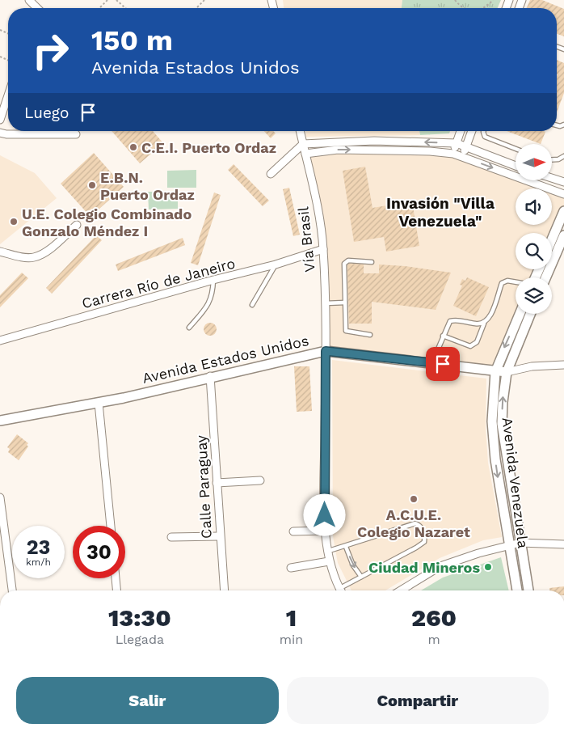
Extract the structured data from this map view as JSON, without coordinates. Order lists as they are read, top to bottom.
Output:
{
  "streets": {
    "street": [
      "Vía Brasil",
      "Carrera Río de Janeiro",
      "Avenida Estados Unidos",
      "Avenida Venezuela",
      "Calle Paraguay"
    ]
  },
  "crossings": [
    ["Vía Brasil", "Carrera Río de Janeiro"],
    ["Vía Brasil", "Avenida Estados Unidos"],
    ["Avenida Estados Unidos", "Avenida Venezuela"],
    ["Avenida Estados Unidos", "Calle Paraguay"]
  ],
  "districts": ["Invasión \"Villa Venezuela\""],
  "places": [
    "C.E.I. Puerto Ordaz",
    "E.B.N. Puerto Ordaz",
    "U.E. Colegio Combinado Gonzalo Méndez I",
    "A.C.U.E. Colegio Nazaret",
    "Ciudad Mineros"
  ],
  "north": "right",
  "page": {
    "turn": ["150 m", "Avenida Estados Unidos"],
    "then": "Luego",
    "speed": "23 km/h",
    "limit": "30",
    "eta": [
      "13:30",
      "Llegada",
      "1",
      "min",
      "260",
      "m"
    ],
    "buttons": ["Salir", "Compartir"]
  }
}
